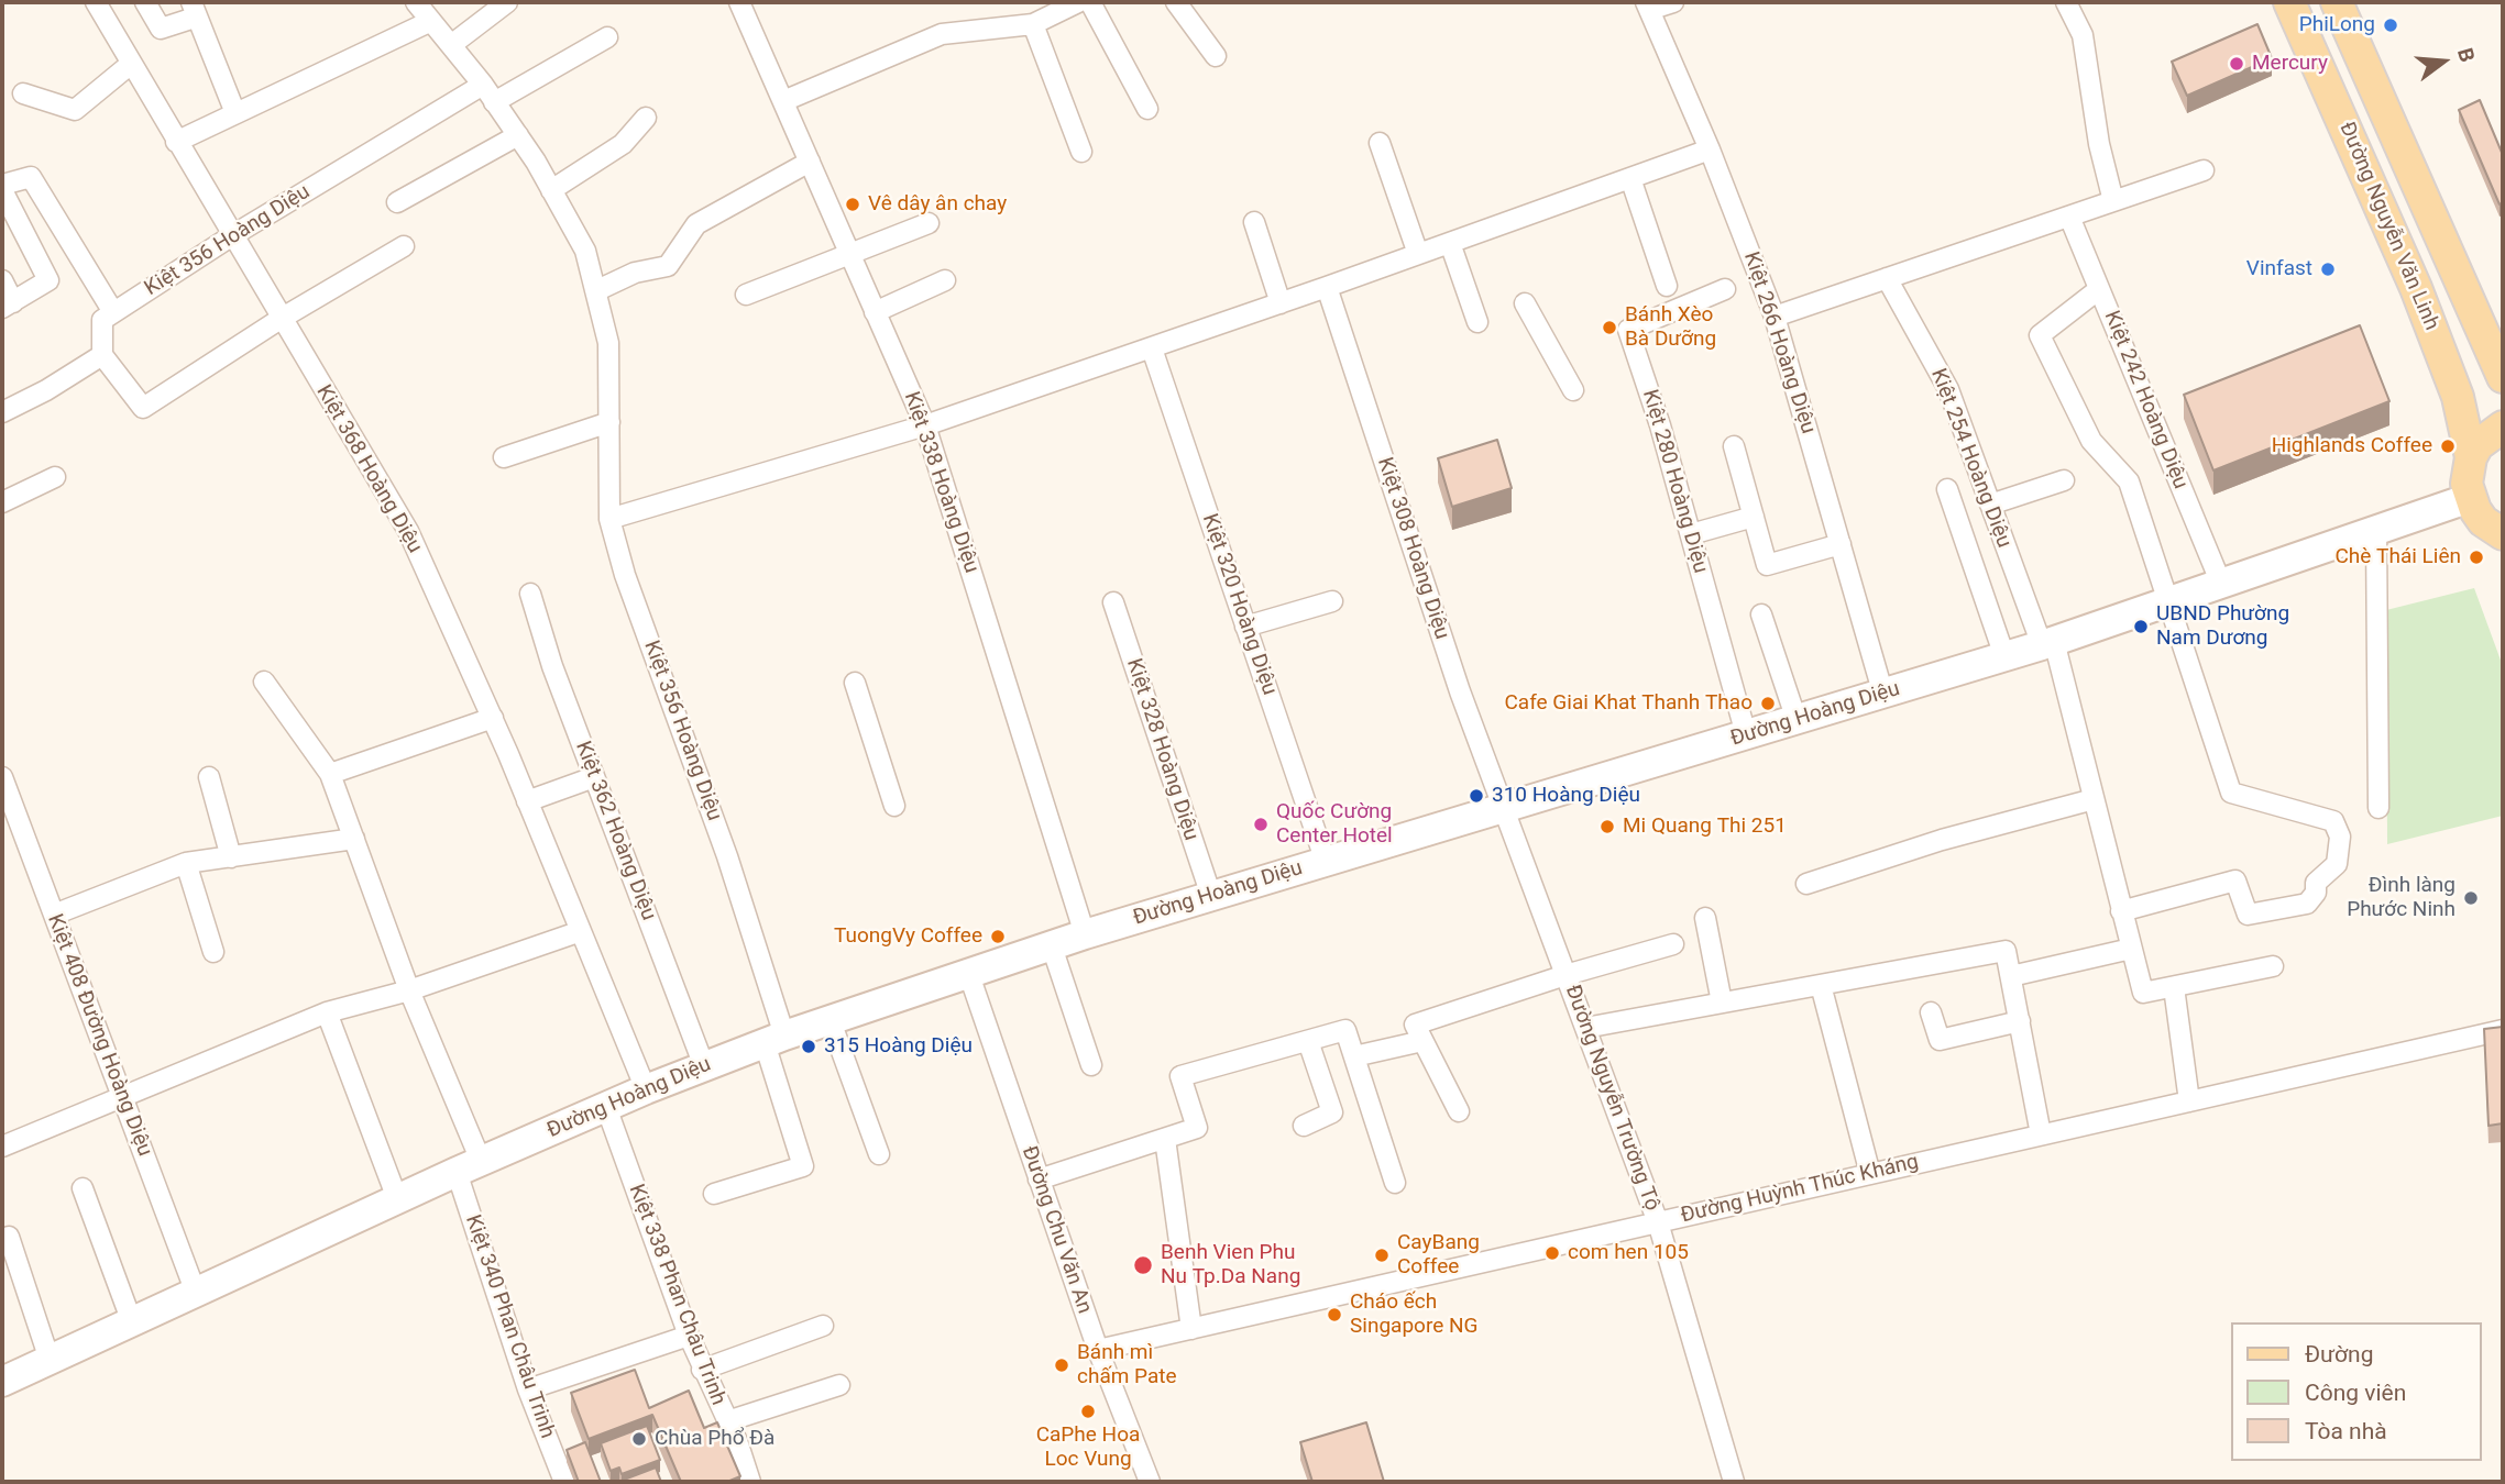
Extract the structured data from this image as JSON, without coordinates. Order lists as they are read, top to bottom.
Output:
{
  "streets": {
    "main road": ["Đường Nguyễn Văn Linh", "Đường Hoàng Diệu"],
    "street": [
      "Kiệt 356 Hoàng Diệu",
      "Kiệt 266 Hoàng Diệu",
      "Kiệt 242 Hoàng Diệu",
      "Kiệt 254 Hoàng Diệu",
      "Kiệt 368 Hoàng Diệu",
      "Kiệt 280 Hoàng Diệu",
      "Kiệt 338 Hoàng Diệu",
      "Kiệt 308 Hoàng Diệu",
      "Kiệt 320 Hoàng Diệu",
      "Kiệt 328 Hoàng Diệu",
      "Kiệt 362 Hoàng Diệu",
      "Kiệt 408 Đường Hoàng Diệu",
      "Đường Nguyễn Trường Tộ",
      "Đường Huỳnh Thúc Kháng",
      "Đường Chu Văn An",
      "Kiệt 338 Phan Châu Trinh",
      "Kiệt 340 Phan Châu Trinh"
    ]
  },
  "crossings": [
    ["Đường Nguyễn Văn Linh", "Đường Hoàng Diệu"],
    ["Kiệt 356 Hoàng Diệu", "Kiệt 368 Hoàng Diệu"],
    ["Kiệt 356 Hoàng Diệu", "Đường Hoàng Diệu"],
    ["Kiệt 266 Hoàng Diệu", "Đường Hoàng Diệu"],
    ["Kiệt 242 Hoàng Diệu", "Đường Hoàng Diệu"],
    ["Kiệt 254 Hoàng Diệu", "Đường Hoàng Diệu"],
    ["Kiệt 368 Hoàng Diệu", "Đường Hoàng Diệu"],
    ["Kiệt 280 Hoàng Diệu", "Đường Hoàng Diệu"],
    ["Kiệt 338 Hoàng Diệu", "Đường Hoàng Diệu"],
    ["Kiệt 308 Hoàng Diệu", "Đường Hoàng Diệu"],
    ["Kiệt 308 Hoàng Diệu", "Đường Nguyễn Trường Tộ"],
    ["Kiệt 320 Hoàng Diệu", "Đường Hoàng Diệu"],
    ["Đường Hoàng Diệu", "Kiệt 328 Hoàng Diệu"],
    ["Đường Hoàng Diệu", "Kiệt 362 Hoàng Diệu"],
    ["Đường Hoàng Diệu", "Kiệt 408 Đường Hoàng Diệu"],
    ["Đường Hoàng Diệu", "Đường Nguyễn Trường Tộ"],
    ["Đường Hoàng Diệu", "Đường Chu Văn An"],
    ["Đường Hoàng Diệu", "Kiệt 338 Phan Châu Trinh"],
    ["Đường Hoàng Diệu", "Kiệt 340 Phan Châu Trinh"],
    ["Đường Nguyễn Trường Tộ", "Đường Huỳnh Thúc Kháng"],
    ["Đường Huỳnh Thúc Kháng", "Đường Chu Văn An"]
  ],
  "places": [
    "PhiLong",
    "Mercury",
    "Vê dây ân chay",
    "Vinfast",
    "Bánh Xèo Bà Dưỡng",
    "Highlands Coffee",
    "Chè Thái Liên",
    "UBND Phường Nam Dương",
    "Cafe Giai Khat Thanh Thao",
    "310 Hoàng Diệu",
    "Quốc Cường Center Hotel",
    "Mi Quang Thi 251",
    "Đình làng Phước Ninh",
    "TuongVy Coffee",
    "315 Hoàng Diệu",
    "com hen 105",
    "CayBang Coffee",
    "Benh Vien Phu Nu Tp.Da Nang",
    "Cháo ếch Singapore NG",
    "Bánh mì chấm Pate",
    "CaPhe Hoa Loc Vung",
    "Chùa Phổ Đà"
  ],
  "legend": ["Đường", "Công viên", "Tòa nhà"],
  "north": "right"
}
